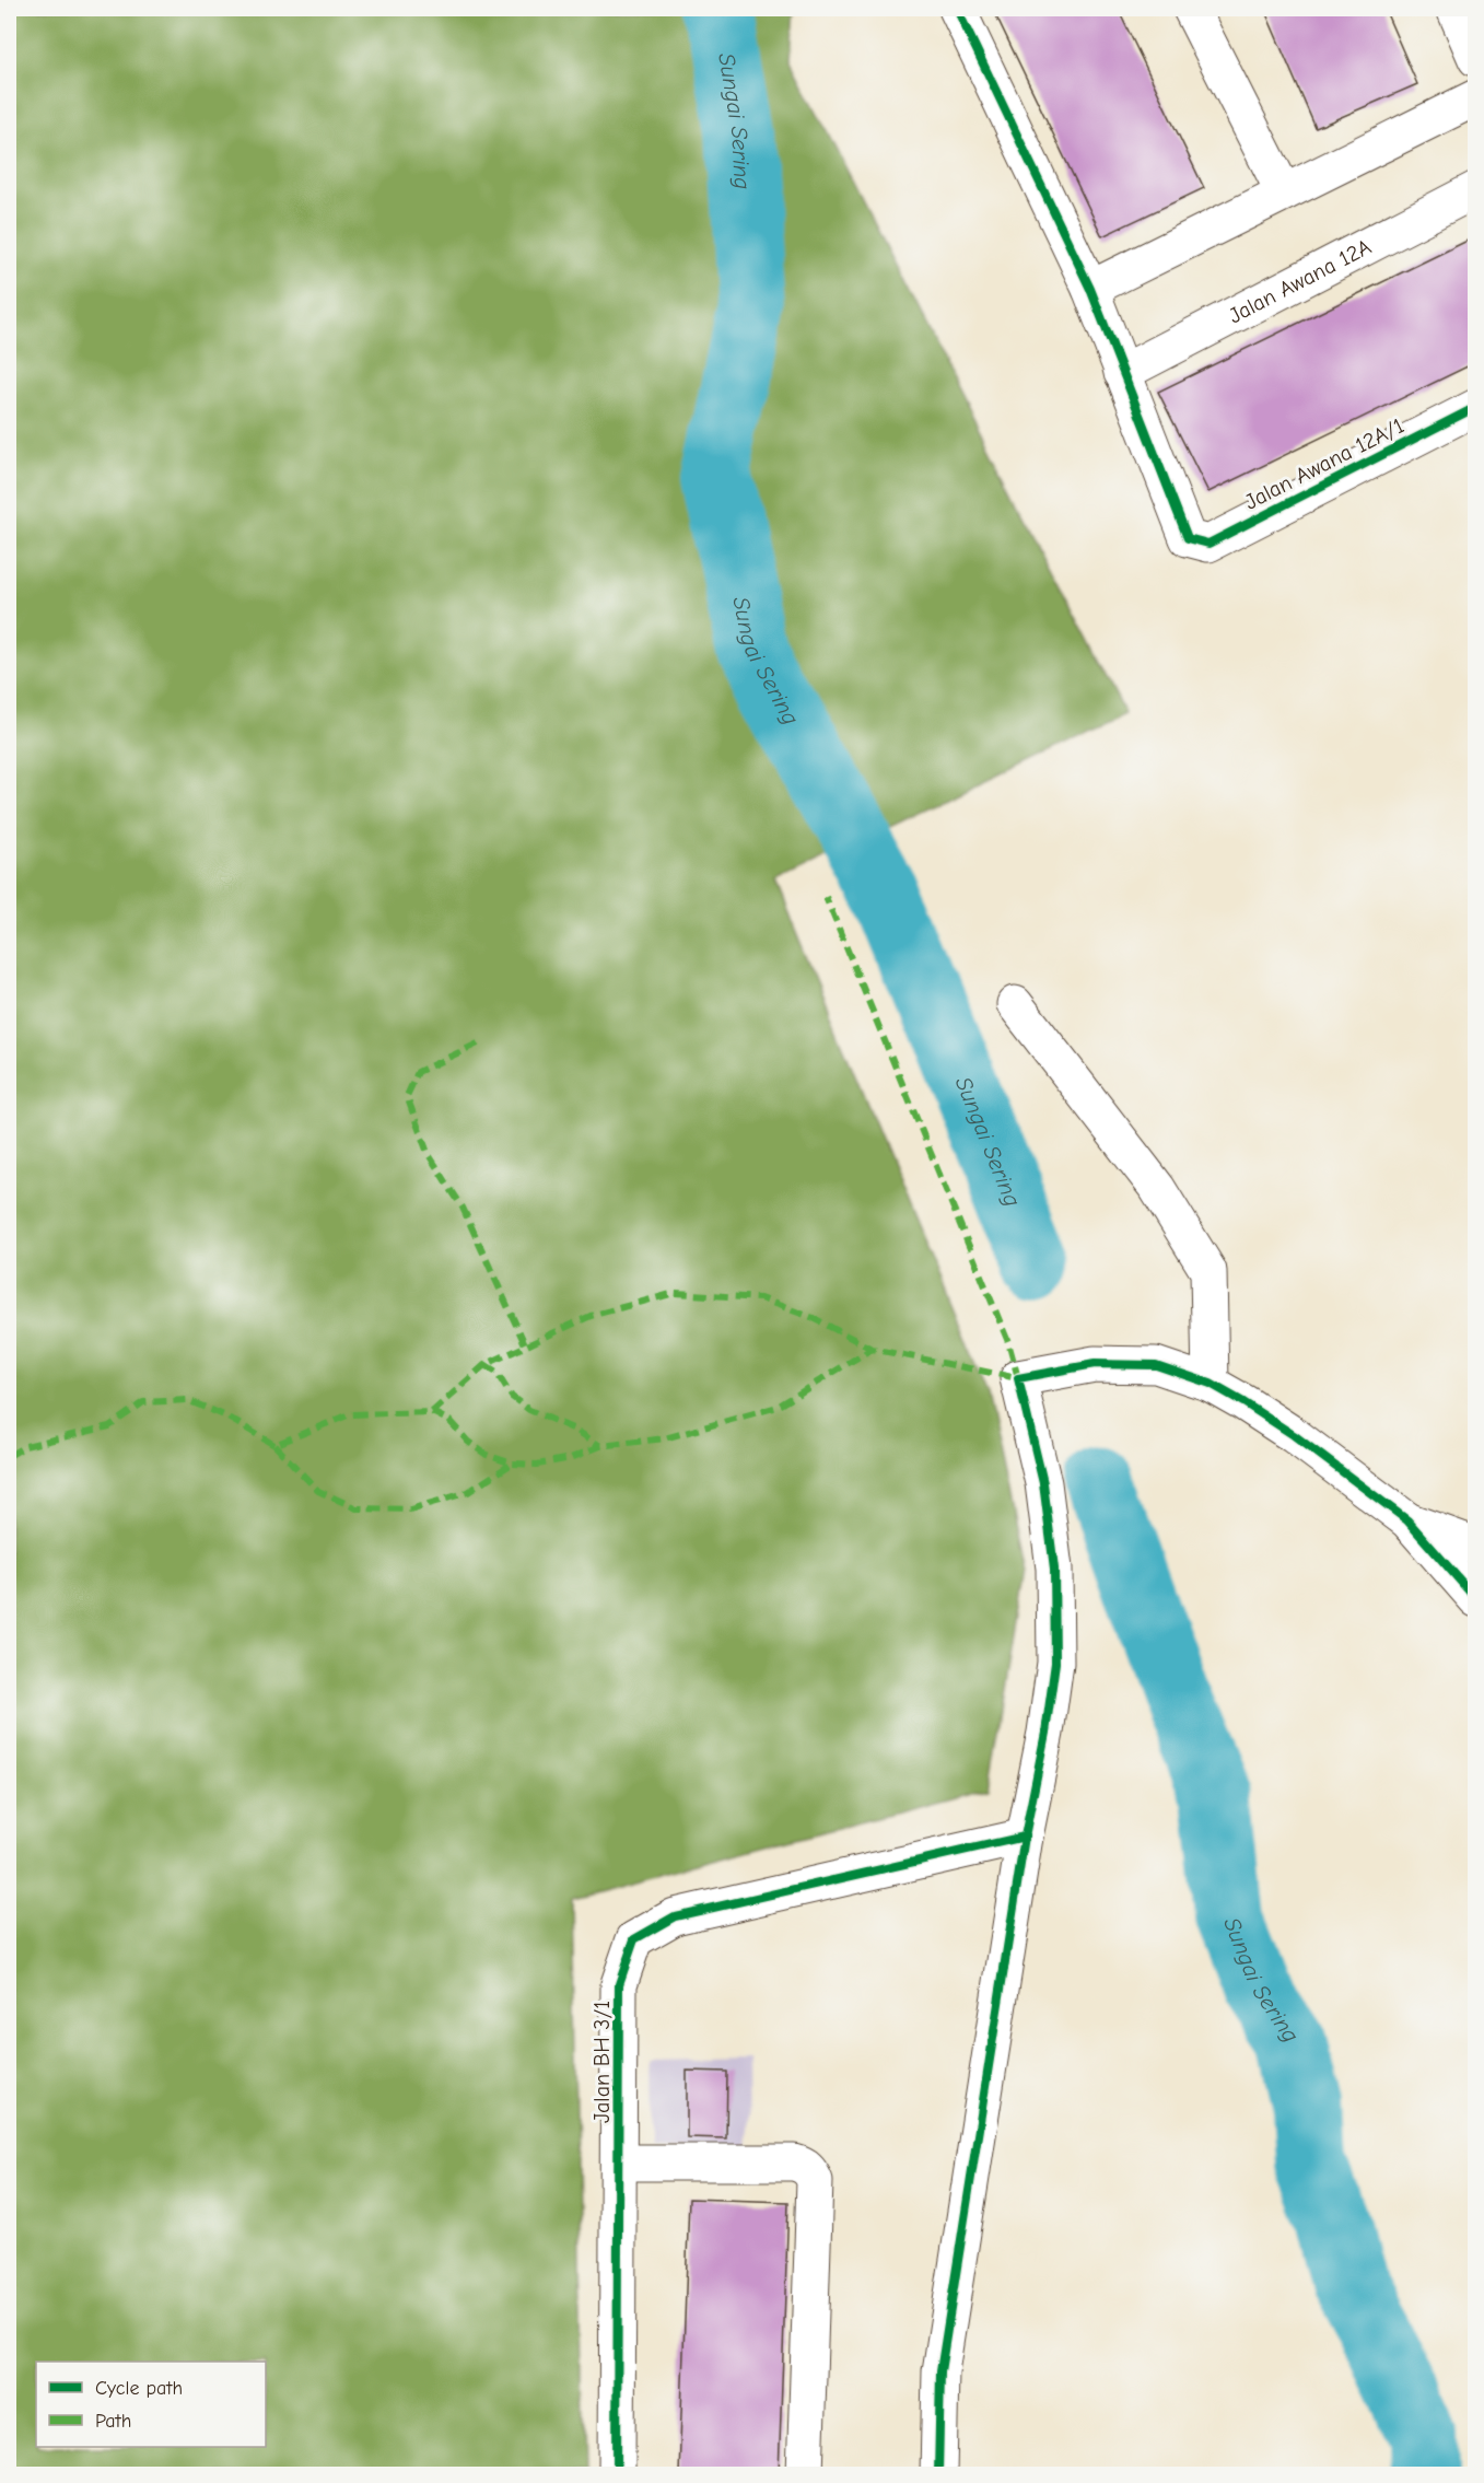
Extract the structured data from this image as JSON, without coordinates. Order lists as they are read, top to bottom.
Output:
{
  "streets": {
    "street": ["Jalan Awana 12A", "Jalan Awana 12A/1", "Jalan BH 3/1"]
  },
  "crossings": [
    ["Jalan Awana 12A", "Jalan Awana 12A/1"]
  ],
  "water": ["Sungai Sering"],
  "legend": ["Cycle path", "Path"]
}
